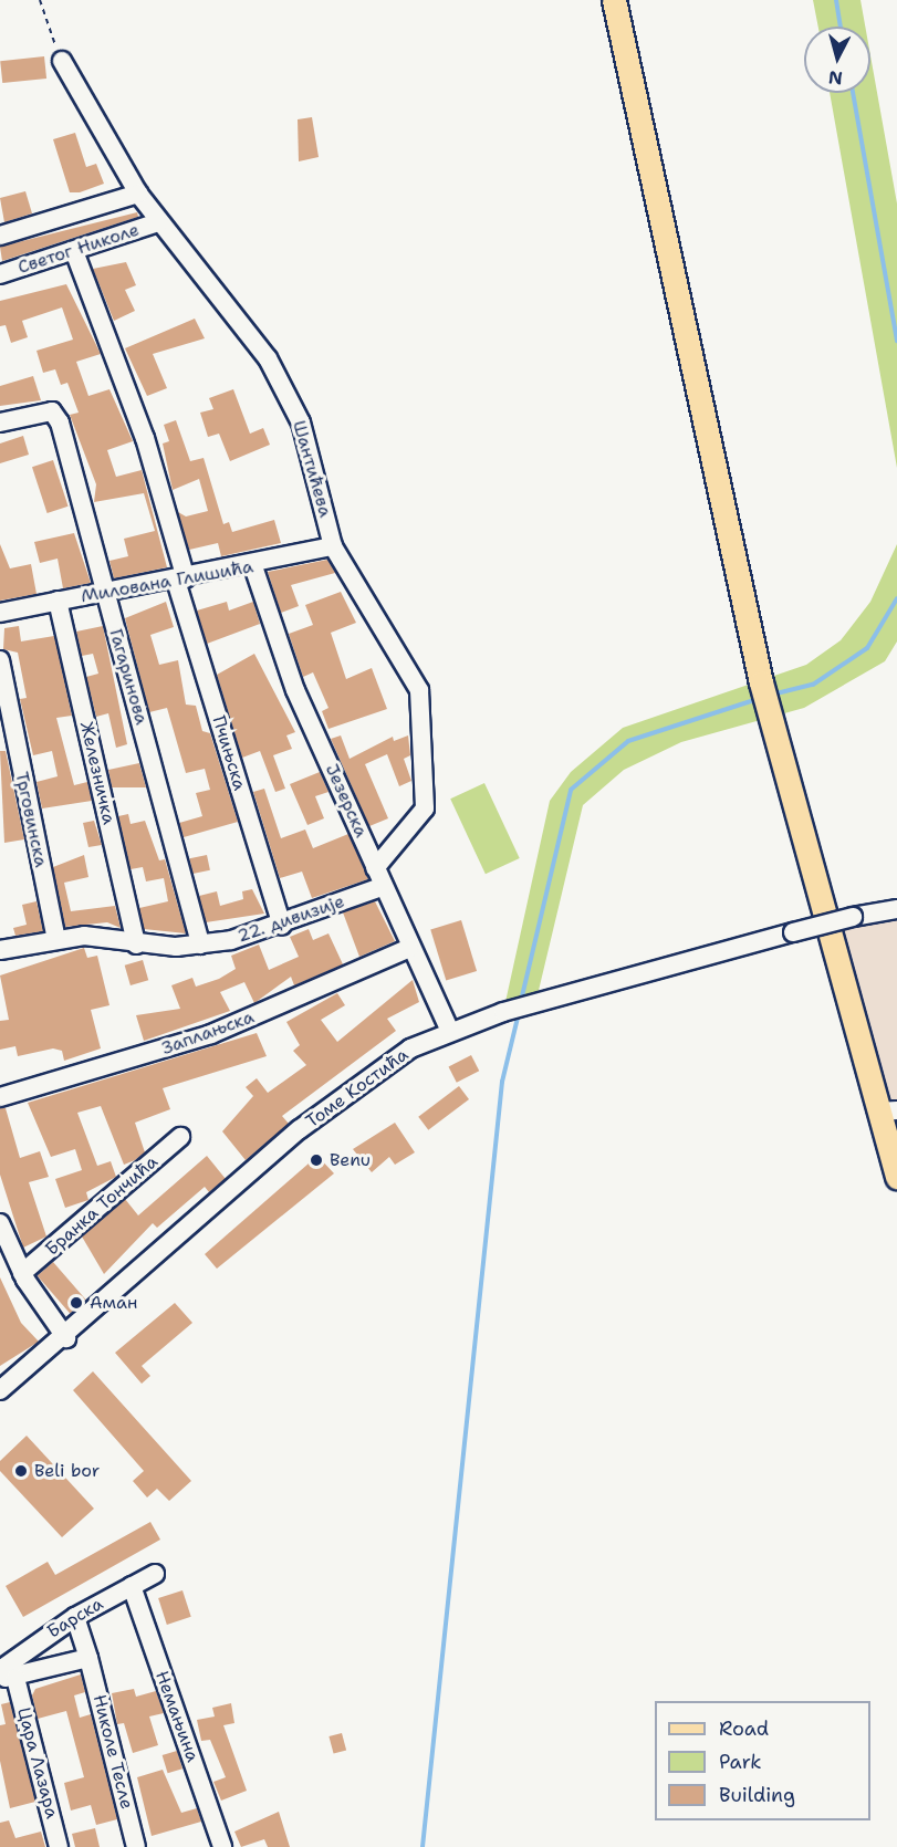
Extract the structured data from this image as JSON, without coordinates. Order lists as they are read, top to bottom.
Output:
{
  "streets": {
    "street": [
      "Светог Николе",
      "Шантићева",
      "Милована Глишића",
      "Гагаринова",
      "Пчињска",
      "Железничка",
      "Језерска",
      "Трговинска",
      "22. дивизије",
      "Заплањска",
      "Томе Костића",
      "Бранка Тончића",
      "Барска",
      "Немањина",
      "Николе Тесле",
      "Цара Лазара"
    ]
  },
  "crossings": [
    ["Светог Николе", "Шантићева"],
    ["Светог Николе", "Пчињска"],
    ["Шантићева", "Милована Глишића"],
    ["Шантићева", "Језерска"],
    ["Милована Глишића", "Гагаринова"],
    ["Милована Глишића", "Пчињска"],
    ["Милована Глишића", "Железничка"],
    ["Милована Глишића", "Језерска"],
    ["Гагаринова", "22. дивизије"],
    ["Пчињска", "22. дивизије"],
    ["Железничка", "22. дивизије"],
    ["Језерска", "22. дивизије"],
    ["Језерска", "Заплањска"],
    ["Језерска", "Томе Костића"],
    ["Трговинска", "22. дивизије"],
    ["Барска", "Немањина"],
    ["Барска", "Николе Тесле"],
    ["Барска", "Цара Лазара"]
  ],
  "places": ["Benu", "Аман", "Beli bor"],
  "legend": ["Road", "Park", "Building"],
  "north": "bottom"
}
